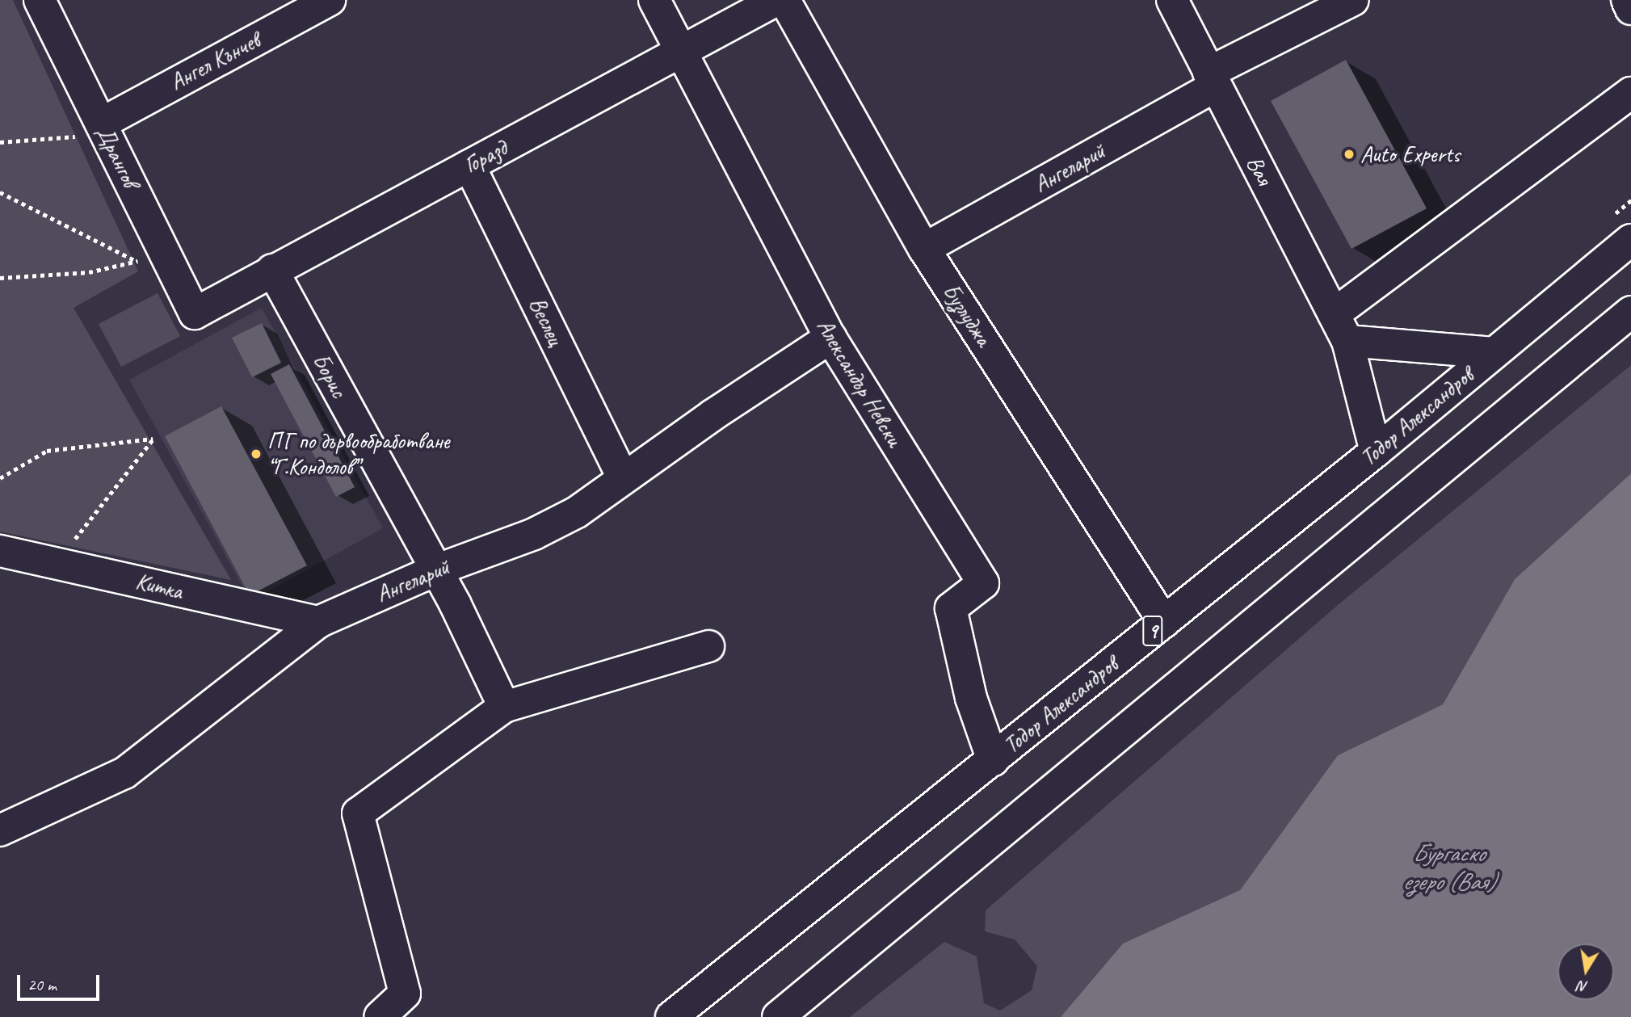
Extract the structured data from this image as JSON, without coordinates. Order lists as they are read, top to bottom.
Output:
{
  "streets": {
    "main road": [
      "Ангел Кънчев",
      "Дрангов",
      "Горазд",
      "Ангеларий",
      "Вая",
      "Бузлуджа",
      "Веслец",
      "Борис",
      "Александър Невски",
      "Тодор Александров",
      "Китка",
      "9"
    ]
  },
  "crossings": [
    ["Ангел Кънчев", "Дрангов"],
    ["Дрангов", "Горазд"],
    ["Горазд", "Веслец"],
    ["Горазд", "Борис"],
    ["Горазд", "Александър Невски"],
    ["Ангеларий", "Вая"],
    ["Ангеларий", "Бузлуджа"],
    ["Ангеларий", "Веслец"],
    ["Ангеларий", "Борис"],
    ["Ангеларий", "Александър Невски"],
    ["Ангеларий", "Китка"],
    ["Вая", "Тодор Александров"],
    ["Бузлуджа", "Тодор Александров"],
    ["Александър Невски", "Тодор Александров"]
  ],
  "water": ["Бургаско езеро (Вая)"],
  "places": ["Auto Experts", "ПГ по дървообработване “Г.Кондолов”"],
  "scale_bar": "20 m",
  "north": "bottom"
}
